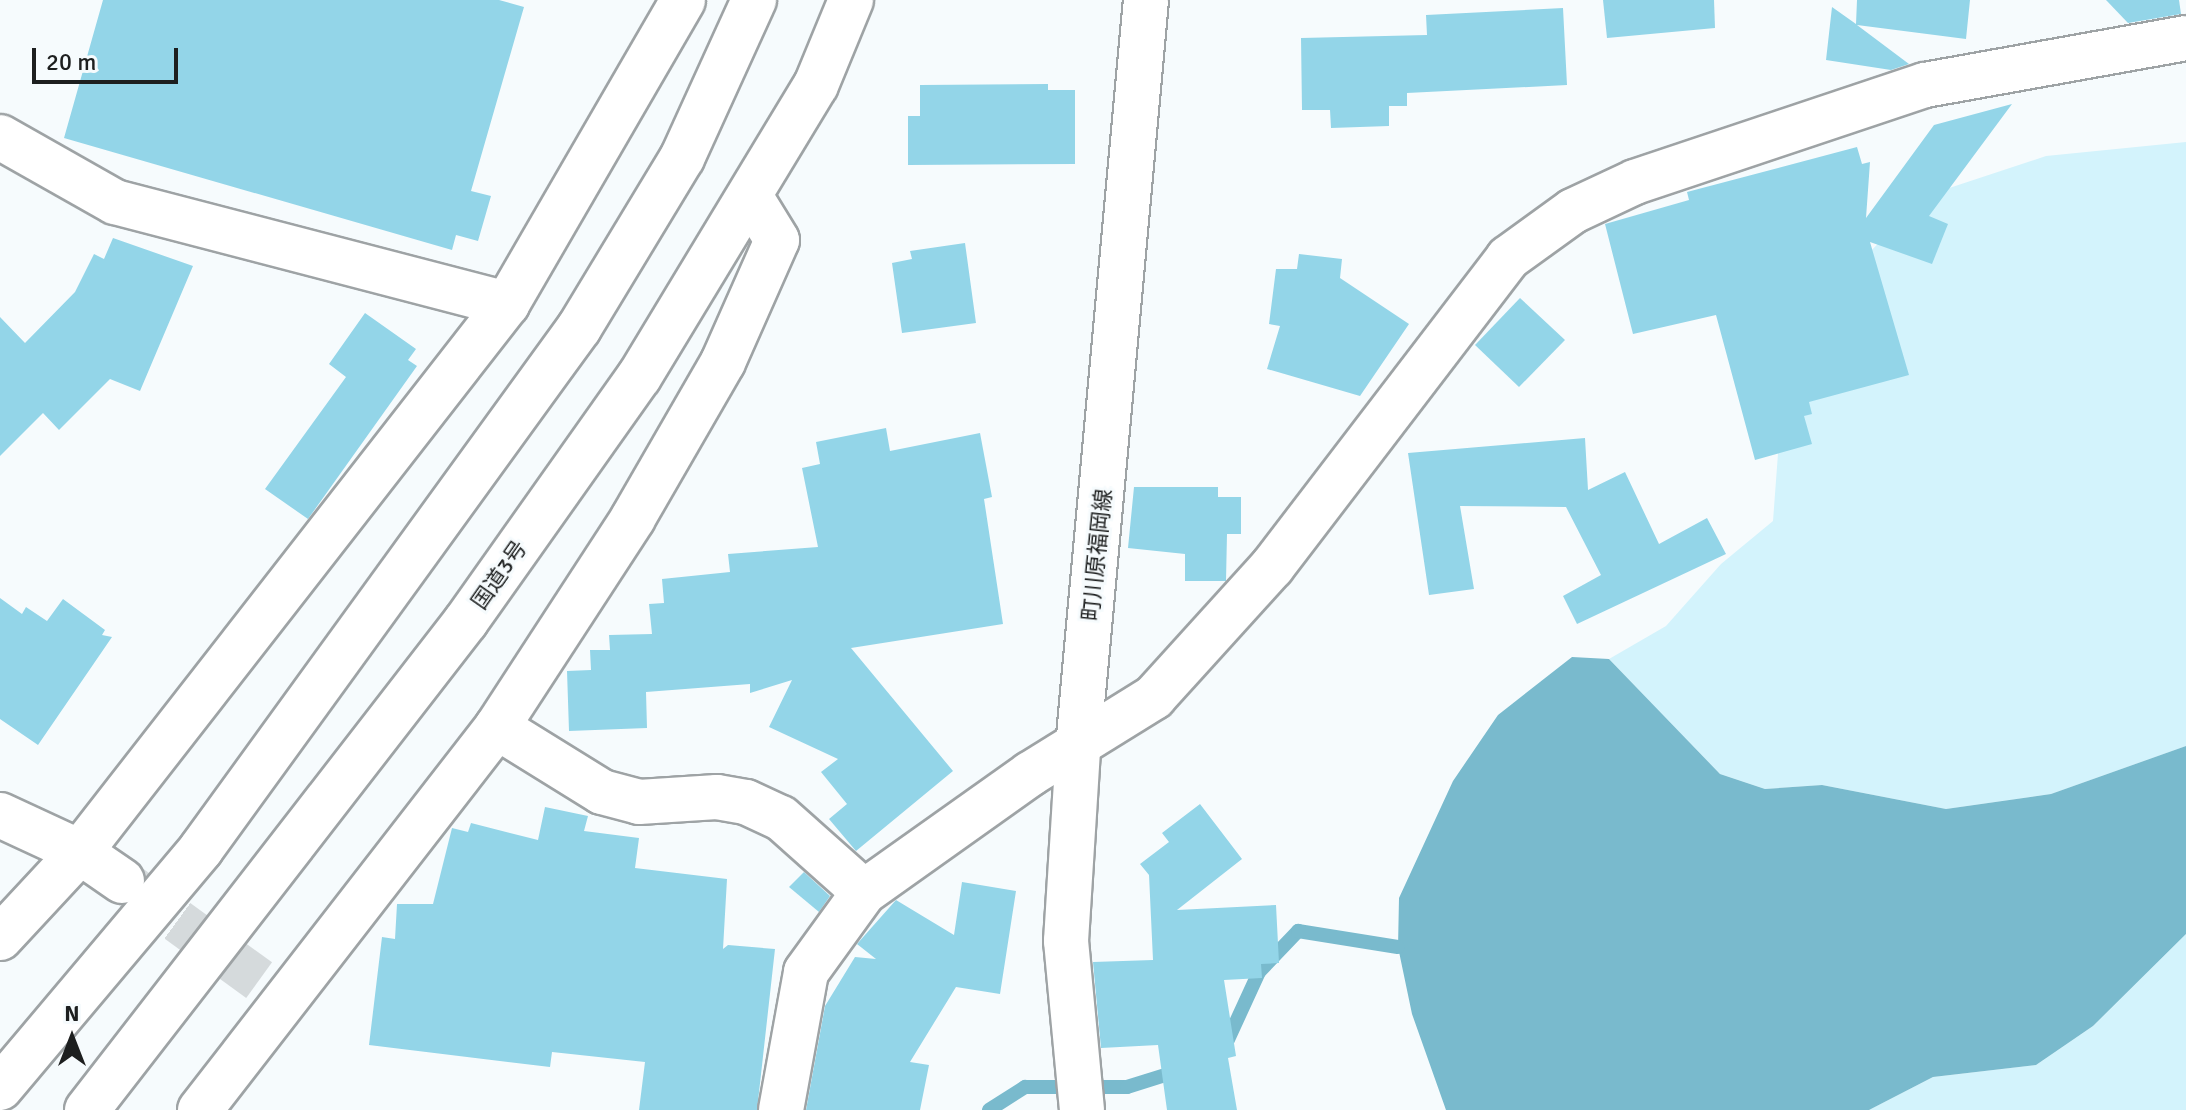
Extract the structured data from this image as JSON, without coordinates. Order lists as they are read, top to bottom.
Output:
{
  "streets": {
    "main road": ["町川原福岡線", "国道3号"]
  },
  "scale_bar": "20 m",
  "north": "top"
}
